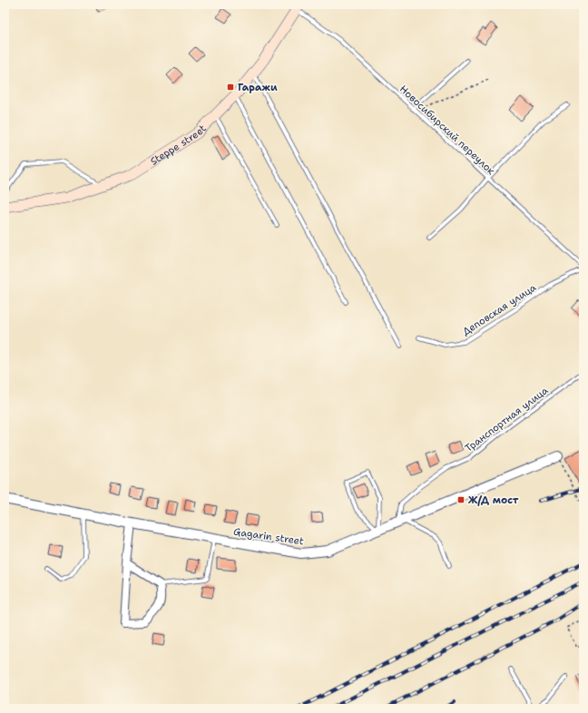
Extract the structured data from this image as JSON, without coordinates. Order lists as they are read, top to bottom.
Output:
{
  "streets": {
    "main road": ["Steppe street"],
    "street": ["Gagarin street"],
    "lane": ["Новосибирский переулок", "Деповская улица", "Транспортная улица"]
  },
  "crossings": [
    ["Новосибирский переулок", "Steppe street"],
    ["Новосибирский переулок", "Деповская улица"],
    ["Транспортная улица", "Gagarin street"]
  ],
  "places": {
    "transit": ["Гаражи", "Ж/Д мост"]
  }
}
